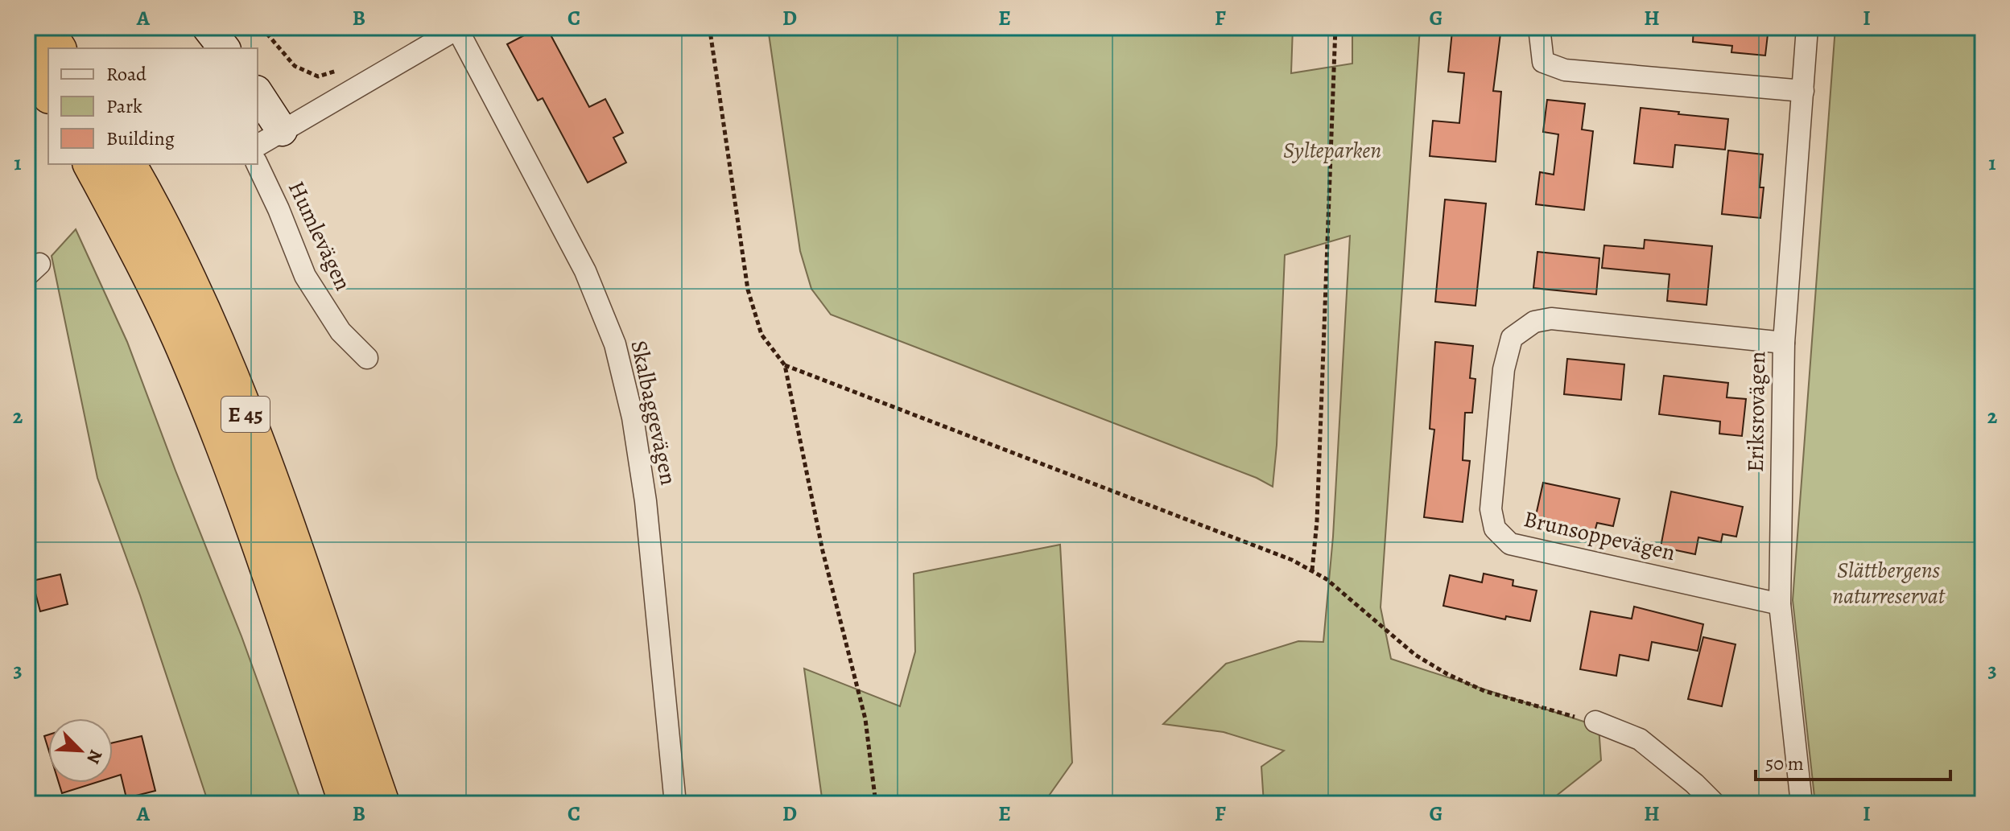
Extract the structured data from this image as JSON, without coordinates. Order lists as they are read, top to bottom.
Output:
{
  "streets": {
    "highway": ["E 45"],
    "street": [
      "Humlevägen",
      "Eriksrovägen",
      "Skalbaggevägen",
      "Brunsoppevägen"
    ]
  },
  "crossings": [
    ["Eriksrovägen", "Brunsoppevägen"]
  ],
  "parks": ["Sylteparken", "Slättbergens naturreservat"],
  "legend": ["Road", "Park", "Building"],
  "scale_bar": "50 m",
  "north": "bottom right",
  "grid": {
    "columns": [
      "A",
      "B",
      "C",
      "D",
      "E",
      "F",
      "G",
      "H",
      "I"
    ],
    "rows": ["1", "2", "3"]
  }
}
